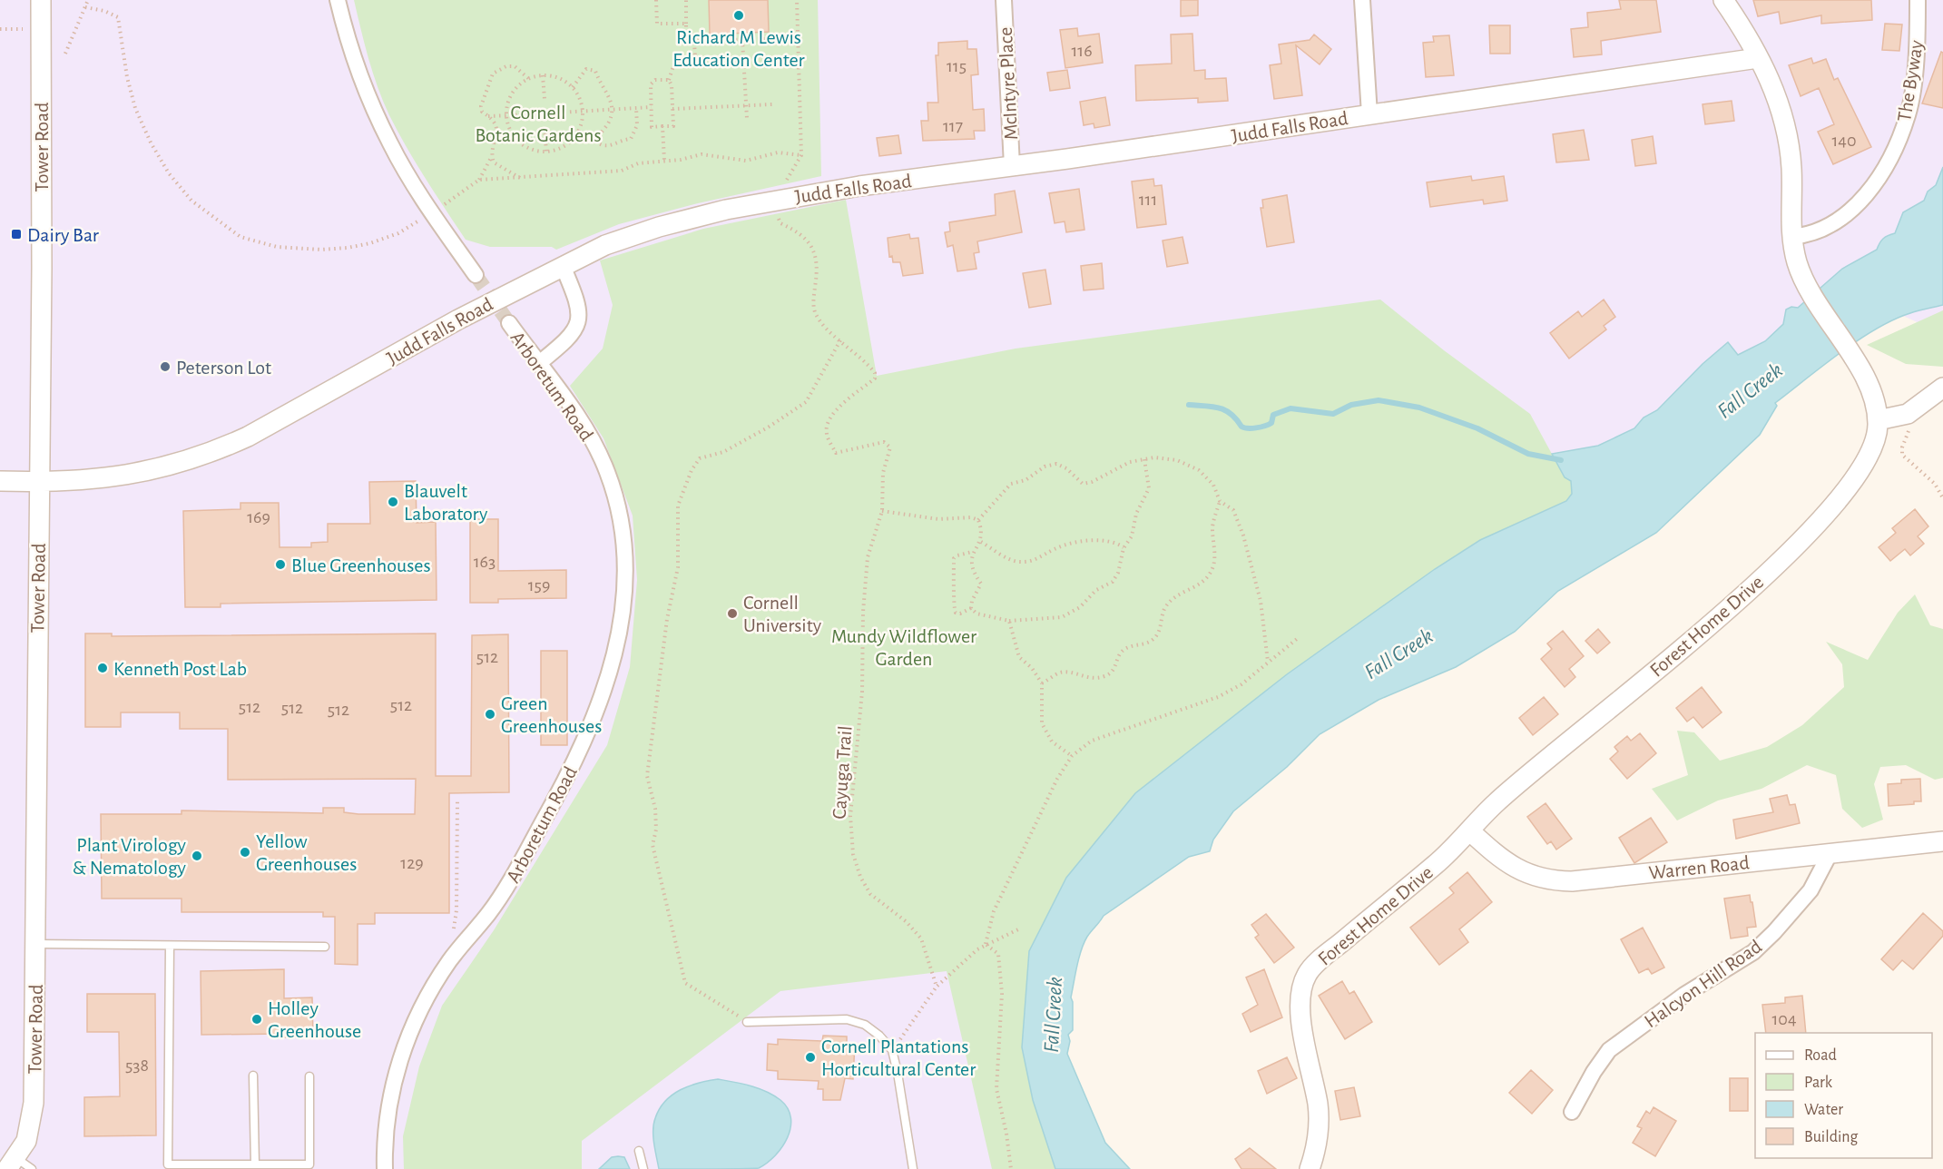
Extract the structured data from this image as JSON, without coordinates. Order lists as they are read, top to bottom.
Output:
{
  "streets": {
    "street": [
      "The Byway",
      "McIntyre Place",
      "Judd Falls Road",
      "Tower Road",
      "Arboretum Road",
      "Forest Home Drive",
      "Warren Road",
      "Halcyon Hill Road"
    ],
    "path": ["Cayuga Trail"]
  },
  "crossings": [
    ["The Byway", "Forest Home Drive"],
    ["McIntyre Place", "Judd Falls Road"],
    ["Judd Falls Road", "Tower Road"],
    ["Judd Falls Road", "Forest Home Drive"],
    ["Forest Home Drive", "Warren Road"],
    ["Warren Road", "Halcyon Hill Road"]
  ],
  "water": ["Fall Creek"],
  "parks": ["Cornell Botanic Gardens", "Mundy Wildflower Garden"],
  "places": {
    "other": [
      "Richard M Lewis Education Center",
      "Peterson Lot",
      "Blauvelt Laboratory",
      "Blue Greenhouses",
      "Cornell University",
      "Kenneth Post Lab",
      "Green Greenhouses",
      "Yellow Greenhouses",
      "Plant Virology & Nematology",
      "Holley Greenhouse",
      "Cornell Plantations Horticultural Center"
    ],
    "transit": ["Dairy Bar"]
  },
  "house_numbers": [
    "116",
    "115",
    "117",
    "140",
    "111",
    "169",
    "163",
    "159",
    "512",
    "512",
    "512",
    "512",
    "512",
    "129",
    "104",
    "538"
  ],
  "legend": [
    "Road",
    "Park",
    "Water",
    "Building"
  ]
}
